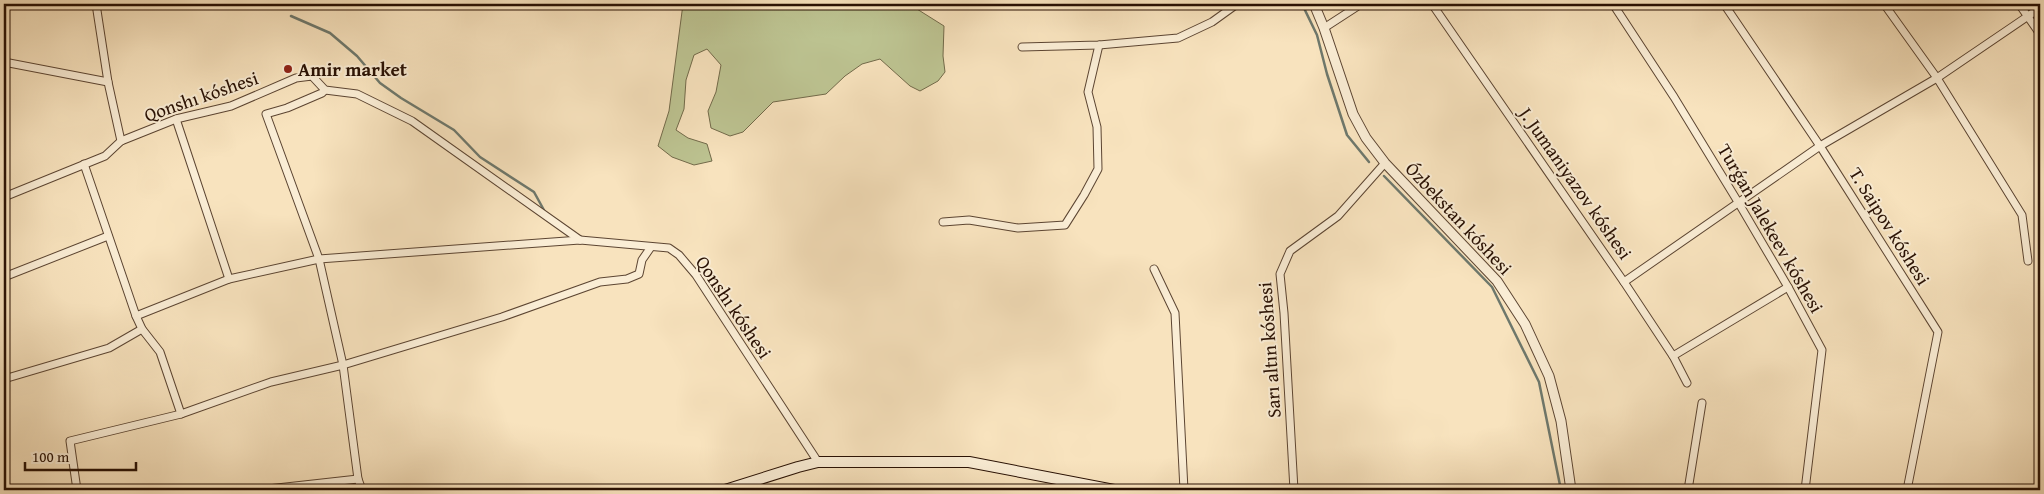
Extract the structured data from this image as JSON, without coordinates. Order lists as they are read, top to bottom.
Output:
{
  "streets": {
    "street": [
      "Qonshı kóshesi",
      "J. Jumaniyazov kóshesi",
      "Ózbekstan kóshesi",
      "T. Saipov kóshesi",
      "Turǵan Jalekeev kóshesi",
      "Sarı altın kóshesi"
    ]
  },
  "crossings": [
    ["Ózbekstan kóshesi", "Sarı altın kóshesi"]
  ],
  "places": ["Amir market"],
  "scale_bar": "100 m"
}
